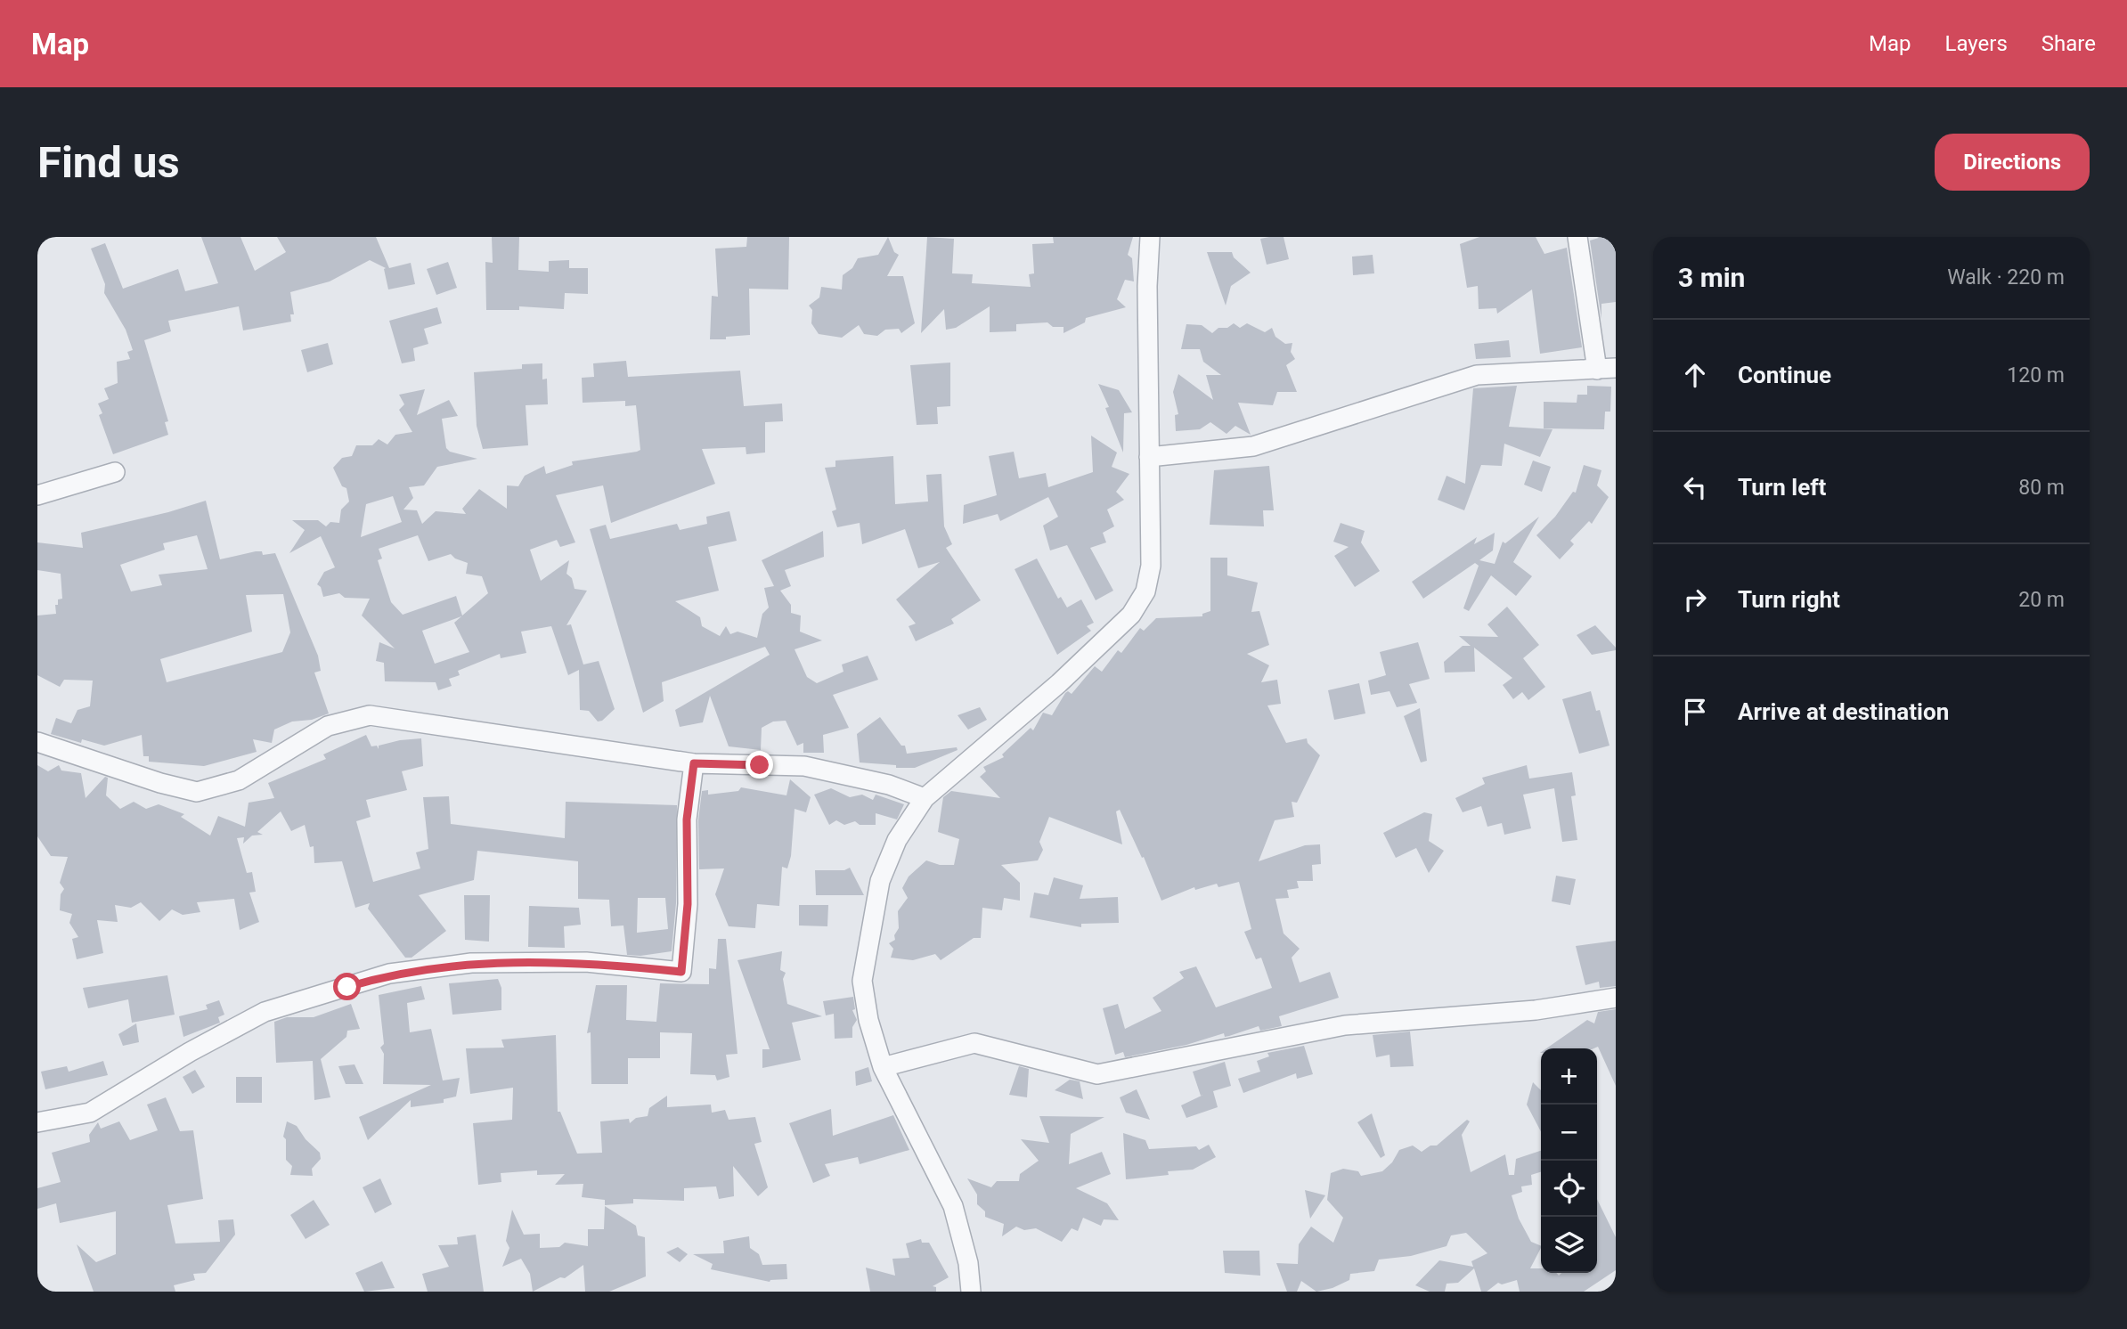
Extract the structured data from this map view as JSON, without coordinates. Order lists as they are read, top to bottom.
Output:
{
  "page": {
    "header": "Map",
    "nav": ["Map", "Layers", "Share"],
    "buttons": "Directions",
    "title": "Find us",
    "heading": ["3 min", "Walk · 220 m"],
    "list": [
      ["Continue", "120 m"],
      ["Turn left", "80 m"],
      ["Turn right", "20 m"],
      "Arrive at destination"
    ],
    "map_buttons": ["+", "−"]
  }
}
